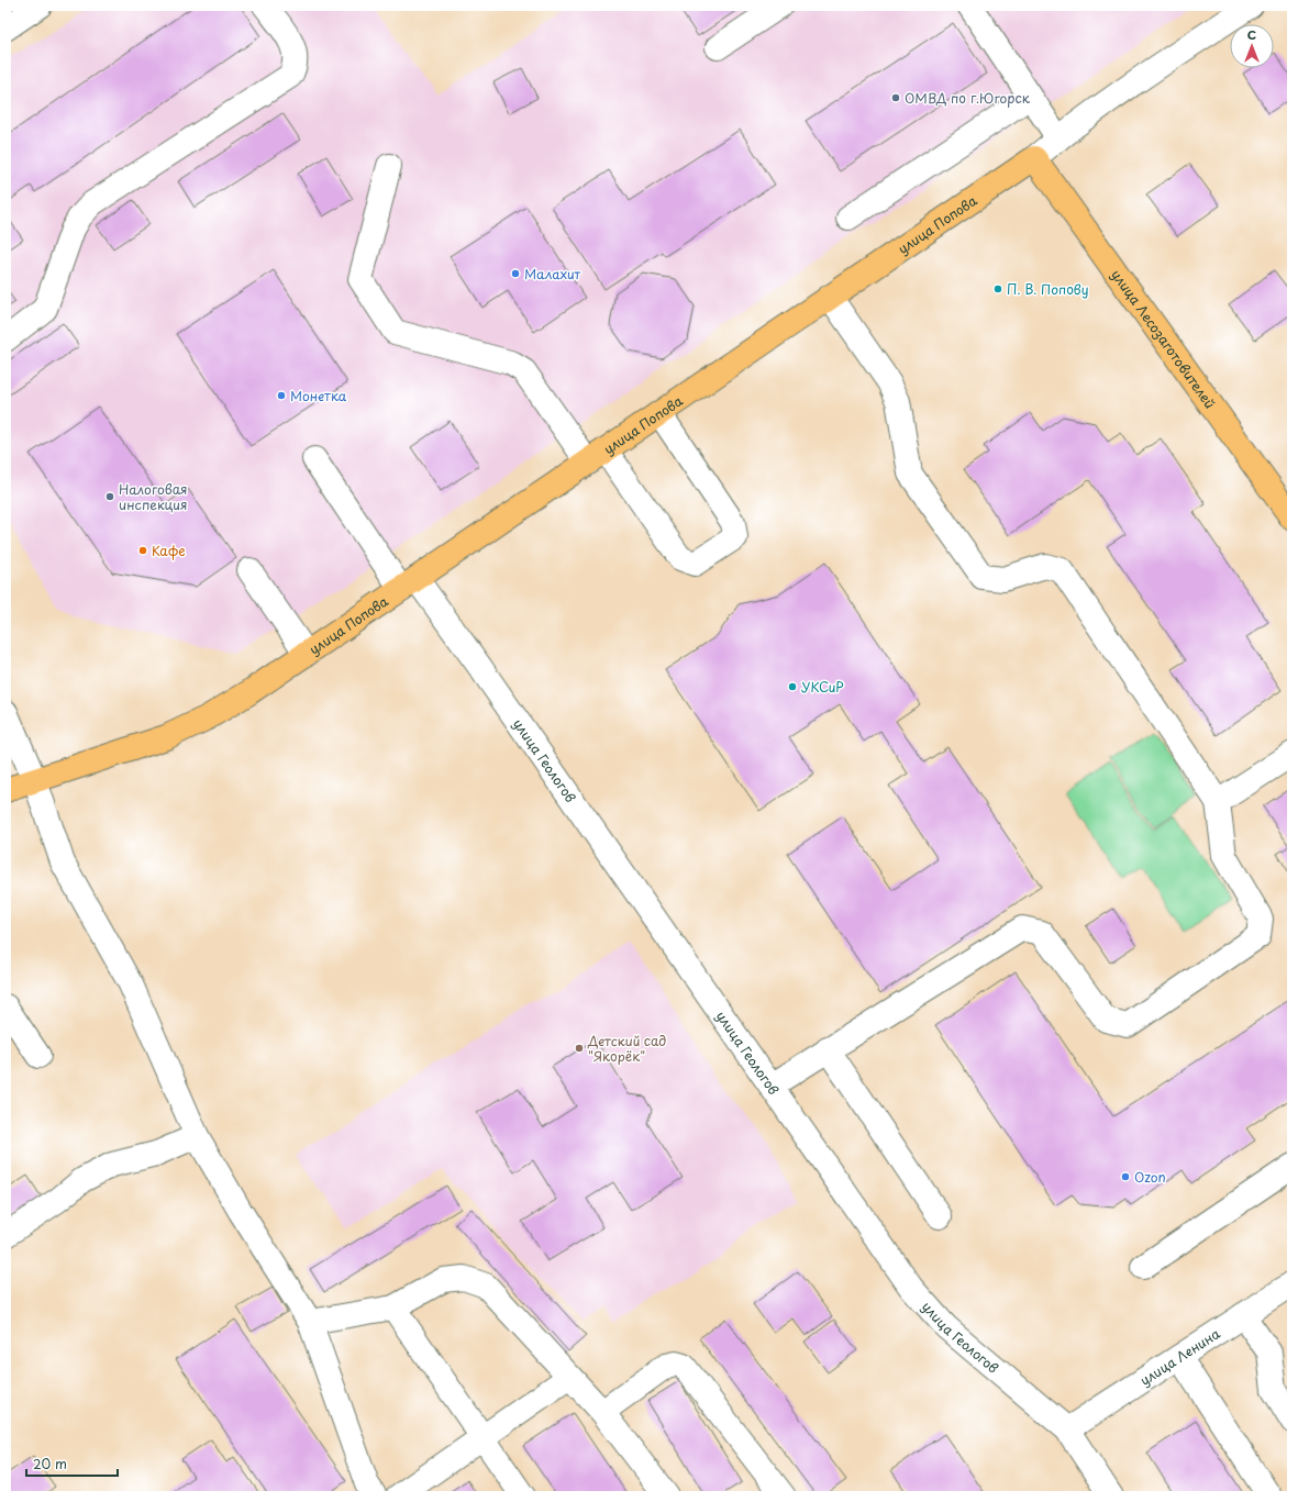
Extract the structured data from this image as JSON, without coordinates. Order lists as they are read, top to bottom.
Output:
{
  "streets": {
    "main road": ["улица Попова", "улица Лесозаготовителей"],
    "street": ["улица Геологов", "улица Ленина"]
  },
  "crossings": [
    ["улица Попова", "улица Лесозаготовителей"],
    ["улица Попова", "улица Геологов"],
    ["улица Геологов", "улица Ленина"]
  ],
  "places": [
    "ОМВД по г.Югорск",
    "Малахит",
    "П. В. Попову",
    "Монетка",
    "Налоговая инспекция",
    "Кафе",
    "УКСиР",
    "Детский сад \"Якорёк\"",
    "Ozon"
  ],
  "scale_bar": "20 m",
  "north": "top"
}
